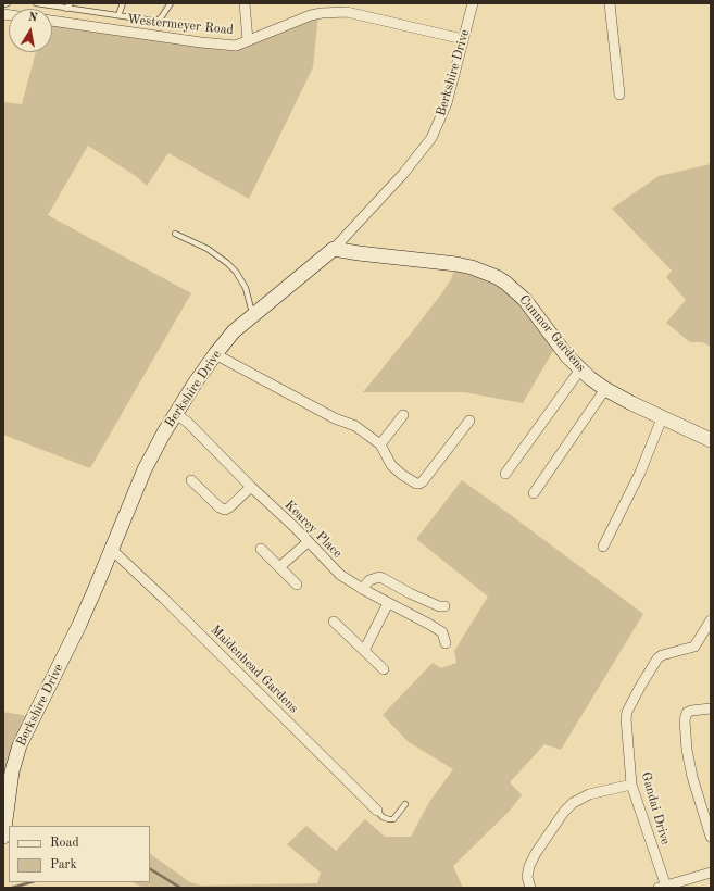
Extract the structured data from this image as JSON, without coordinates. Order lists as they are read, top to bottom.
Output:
{
  "streets": {
    "street": [
      "Westermeyer Road",
      "Berkshire Drive",
      "Cunmor Gardens",
      "Kearey Place",
      "Maidenhead Gardens",
      "Gandai Drive"
    ]
  },
  "crossings": [
    ["Westermeyer Road", "Berkshire Drive"],
    ["Berkshire Drive", "Cunmor Gardens"],
    ["Berkshire Drive", "Kearey Place"],
    ["Berkshire Drive", "Maidenhead Gardens"]
  ],
  "legend": ["Road", "Park"],
  "north": "top"
}
